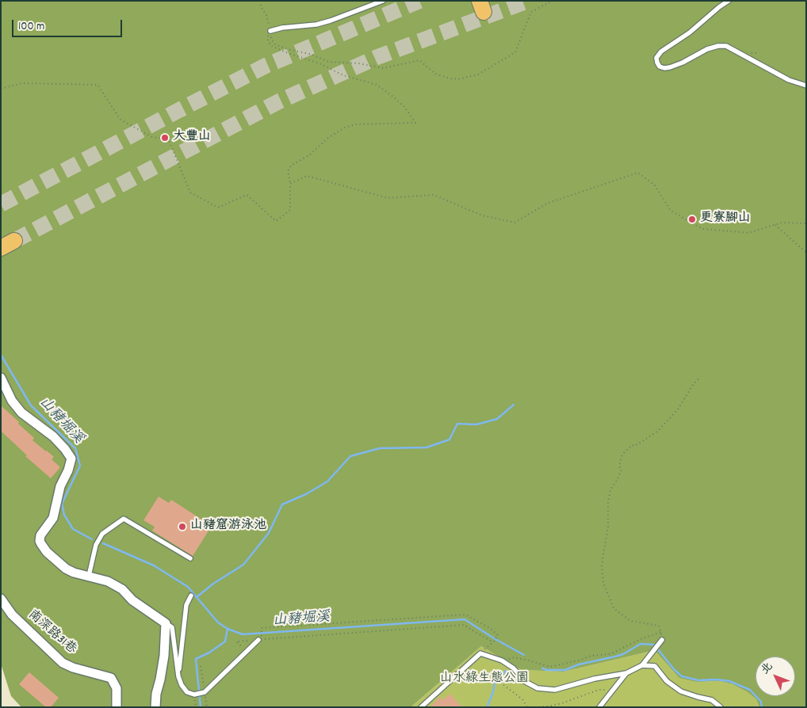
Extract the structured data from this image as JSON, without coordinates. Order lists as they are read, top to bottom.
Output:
{
  "streets": {
    "street": ["南深路31巷"]
  },
  "water": ["山豬堀溪"],
  "parks": ["山水綠生態公園"],
  "places": ["大豐山", "更寮腳山", "山豬窟游泳池"],
  "scale_bar": "100 m",
  "north": "top left"
}
